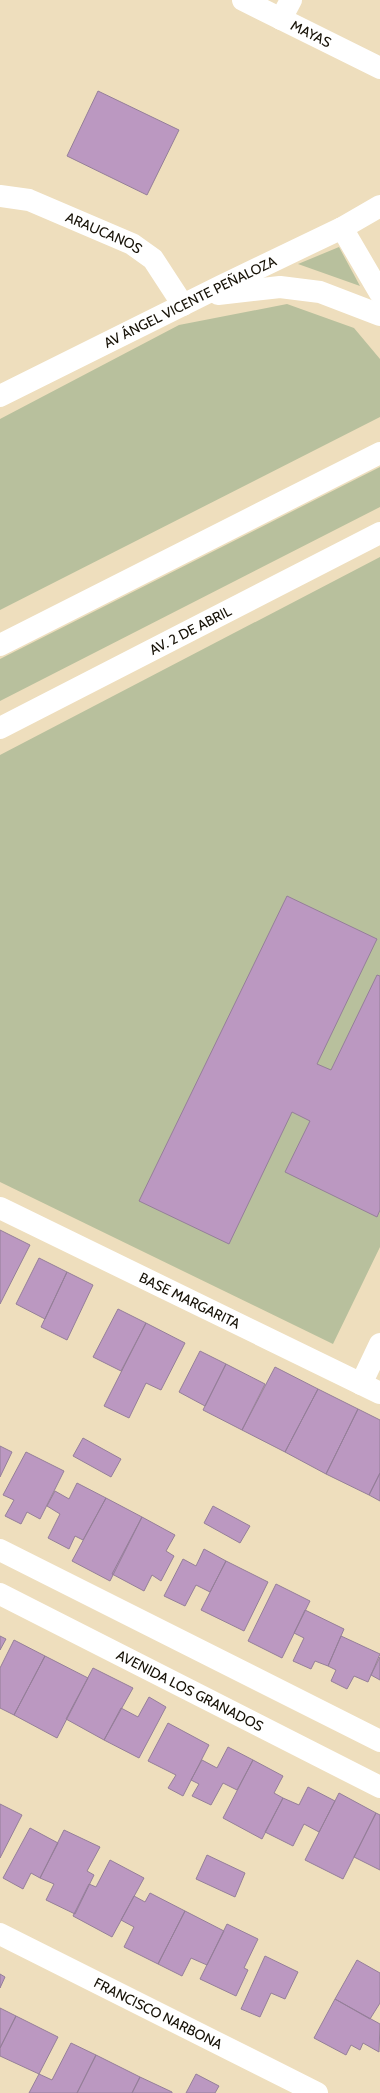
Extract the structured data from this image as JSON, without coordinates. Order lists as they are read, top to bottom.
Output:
{
  "streets": {
    "street": [
      "MAYAS",
      "ARAUCANOS",
      "AV ÁNGEL VICENTE PEÑALOZA",
      "AV. 2 DE ABRIL",
      "BASE MARGARITA",
      "AVENIDA LOS GRANADOS",
      "FRANCISCO NARBONA"
    ]
  },
  "crossings": [
    ["ARAUCANOS", "AV ÁNGEL VICENTE PEÑALOZA"]
  ]
}
